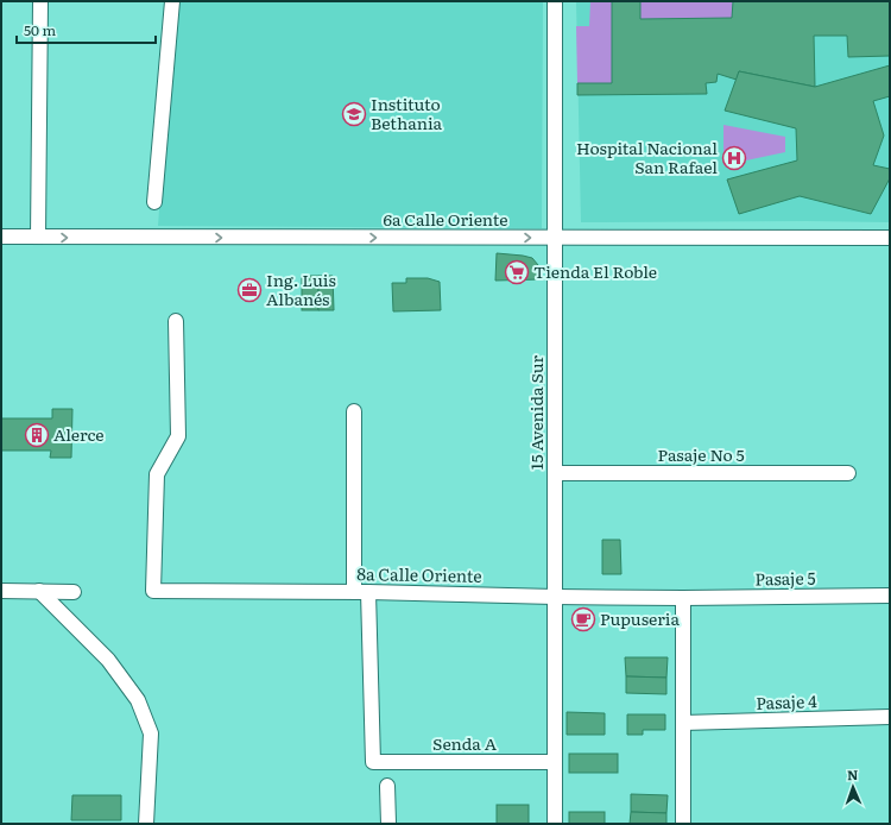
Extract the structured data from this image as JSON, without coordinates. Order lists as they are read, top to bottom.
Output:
{
  "streets": {
    "street": [
      "6a Calle Oriente",
      "15 Avenida Sur",
      "Pasaje No 5",
      "8a Calle Oriente",
      "Pasaje 5",
      "Pasaje 4",
      "Senda A"
    ]
  },
  "crossings": [
    ["6a Calle Oriente", "15 Avenida Sur"],
    ["15 Avenida Sur", "Pasaje No 5"],
    ["15 Avenida Sur", "8a Calle Oriente"],
    ["15 Avenida Sur", "Senda A"],
    ["8a Calle Oriente", "Pasaje 5"],
    ["8a Calle Oriente", "Senda A"]
  ],
  "one_way": ["6a Calle Oriente"],
  "places": {
    "school or university": ["Instituto Bethania"],
    "hospital": ["Hospital Nacional San Rafael"],
    "supermarket": ["Tienda El Roble"],
    "office": ["Ing. Luis Albanés"],
    "building": ["Alerce"],
    "cafe": ["Pupuseria"]
  },
  "scale_bar": "50 m",
  "north": "top"
}
